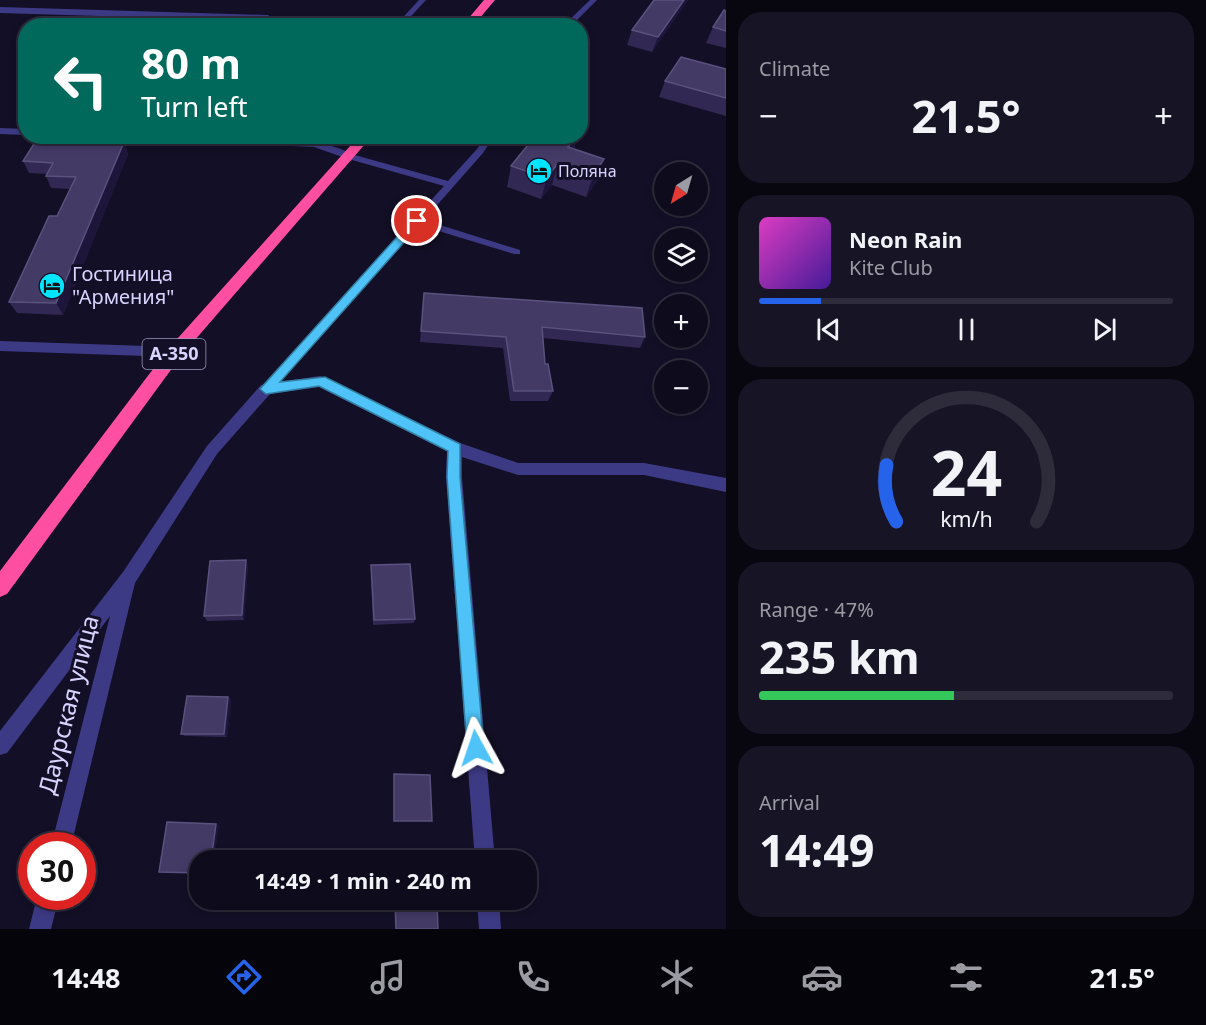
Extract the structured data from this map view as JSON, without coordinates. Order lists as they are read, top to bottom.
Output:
{
  "streets": {
    "highway": ["А-350"],
    "street": ["Даурская улица"]
  },
  "places": {
    "hotel": ["Поляна", "Гостиница \"Армения\""]
  },
  "north": "bottom left",
  "page": {
    "tile": [
      "Climate",
      ["Range · 47%", "235 km"],
      ["Arrival", "14:49"]
    ],
    "turn": ["80 m", "Turn left"],
    "heat": ["−", "21.5°", "+"],
    "map_buttons": ["+", "−"],
    "song": ["Neon Rain", "Kite Club"],
    "limit": "30",
    "trip": "14:49 · 1 min · 240 m",
    "tabs": ["14:48", "21.5°"],
    "gauge": ["24", "km/h"]
  }
}
